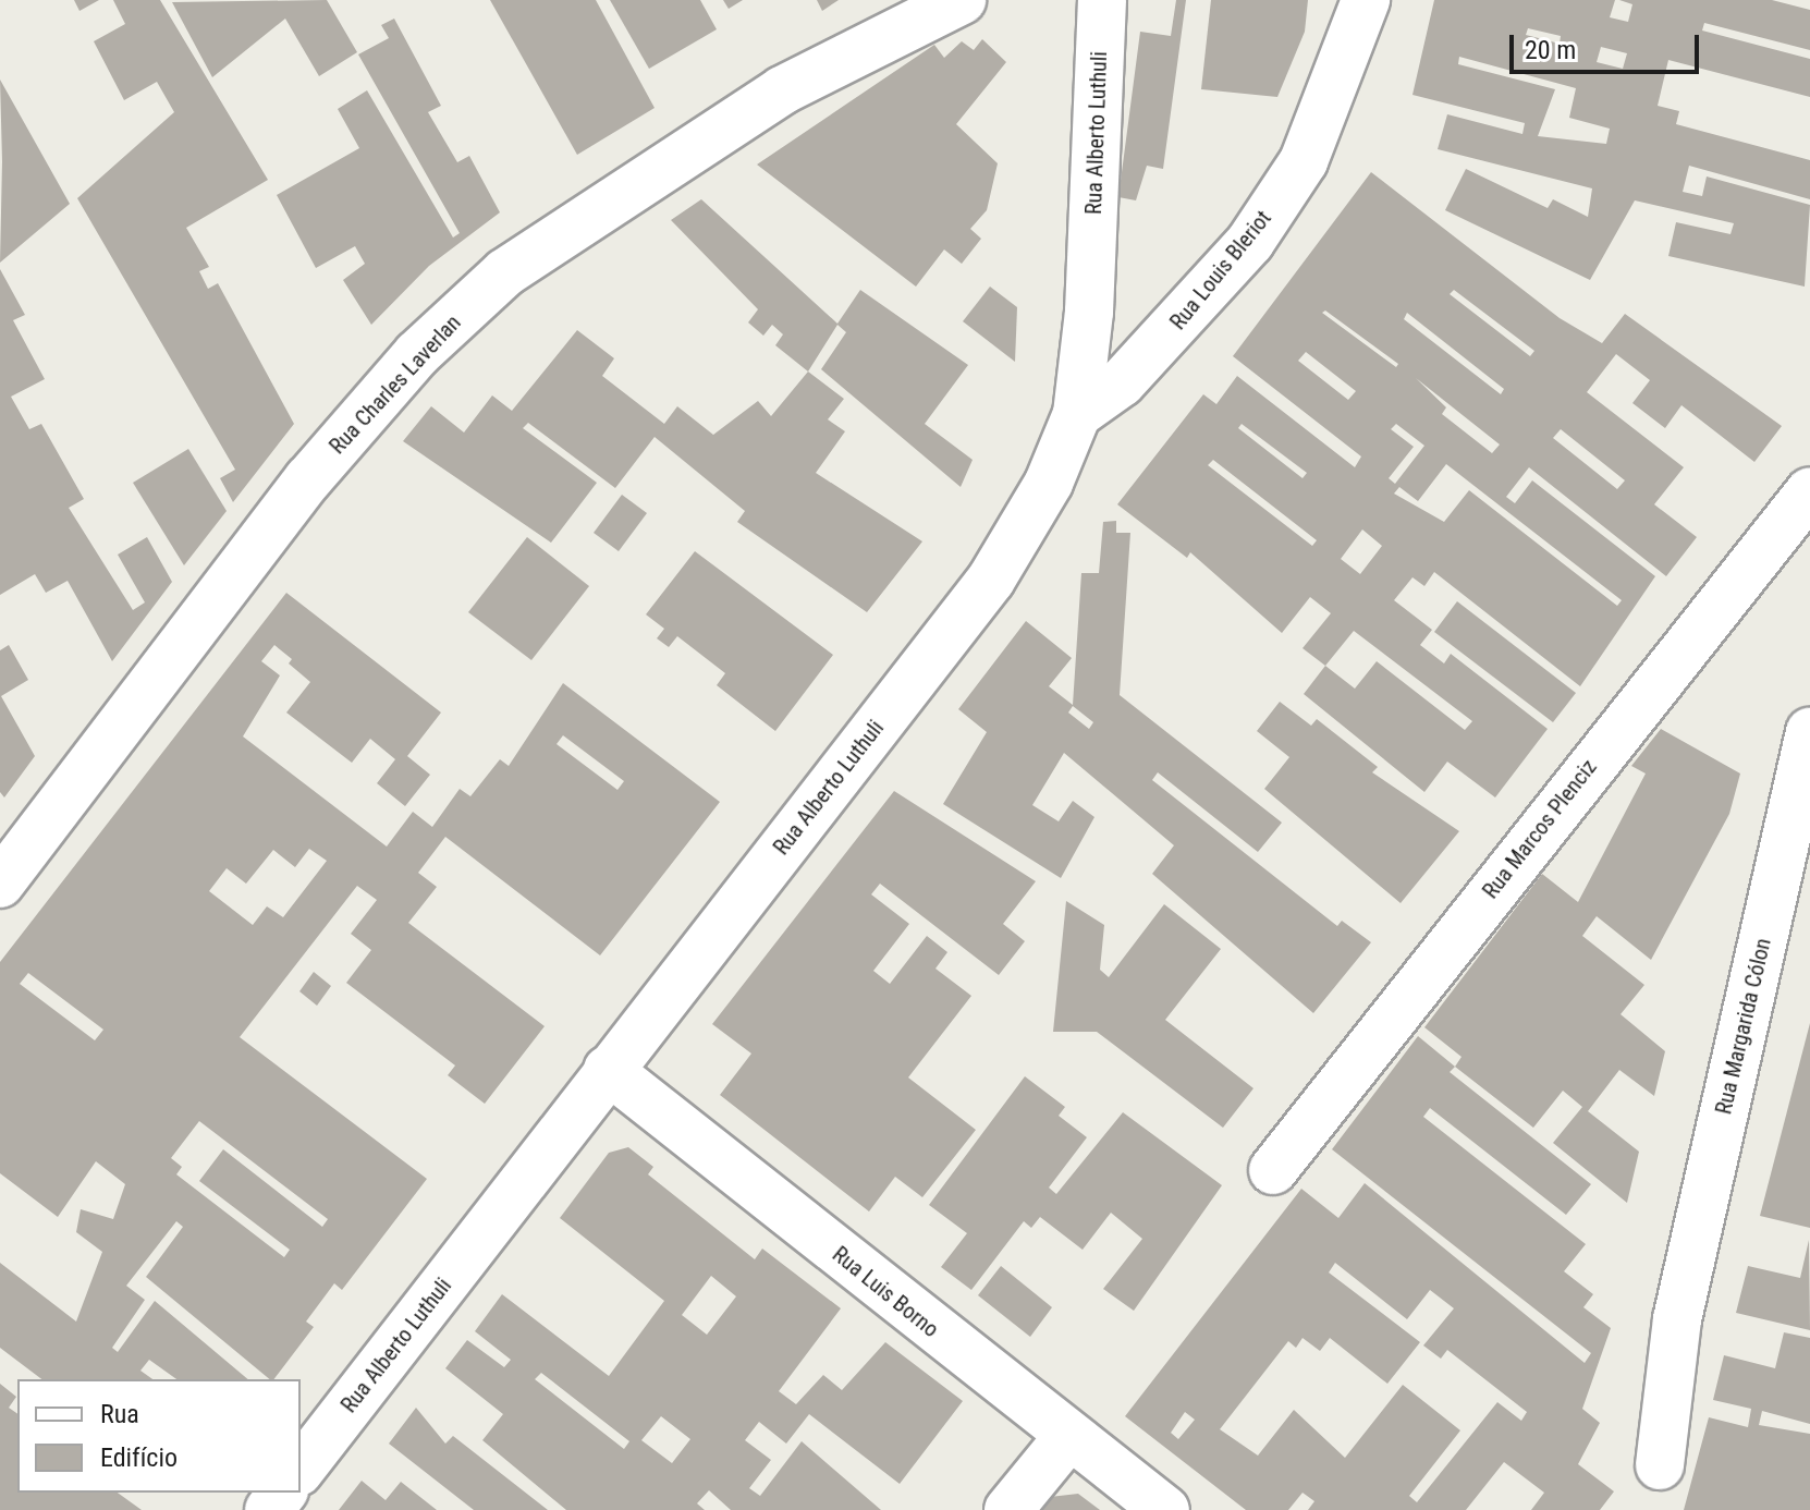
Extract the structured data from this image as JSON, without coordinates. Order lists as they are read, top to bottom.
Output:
{
  "streets": {
    "street": [
      "Rua Alberto Luthuli",
      "Rua Louis Bleriot",
      "Rua Charles Laverlan",
      "Rua Marcos Plenciz",
      "Rua Margarida Cólon",
      "Rua Luis Borno"
    ]
  },
  "crossings": [
    ["Rua Alberto Luthuli", "Rua Louis Bleriot"],
    ["Rua Alberto Luthuli", "Rua Luis Borno"]
  ],
  "legend": ["Rua", "Edifício"],
  "scale_bar": "20 m"
}
